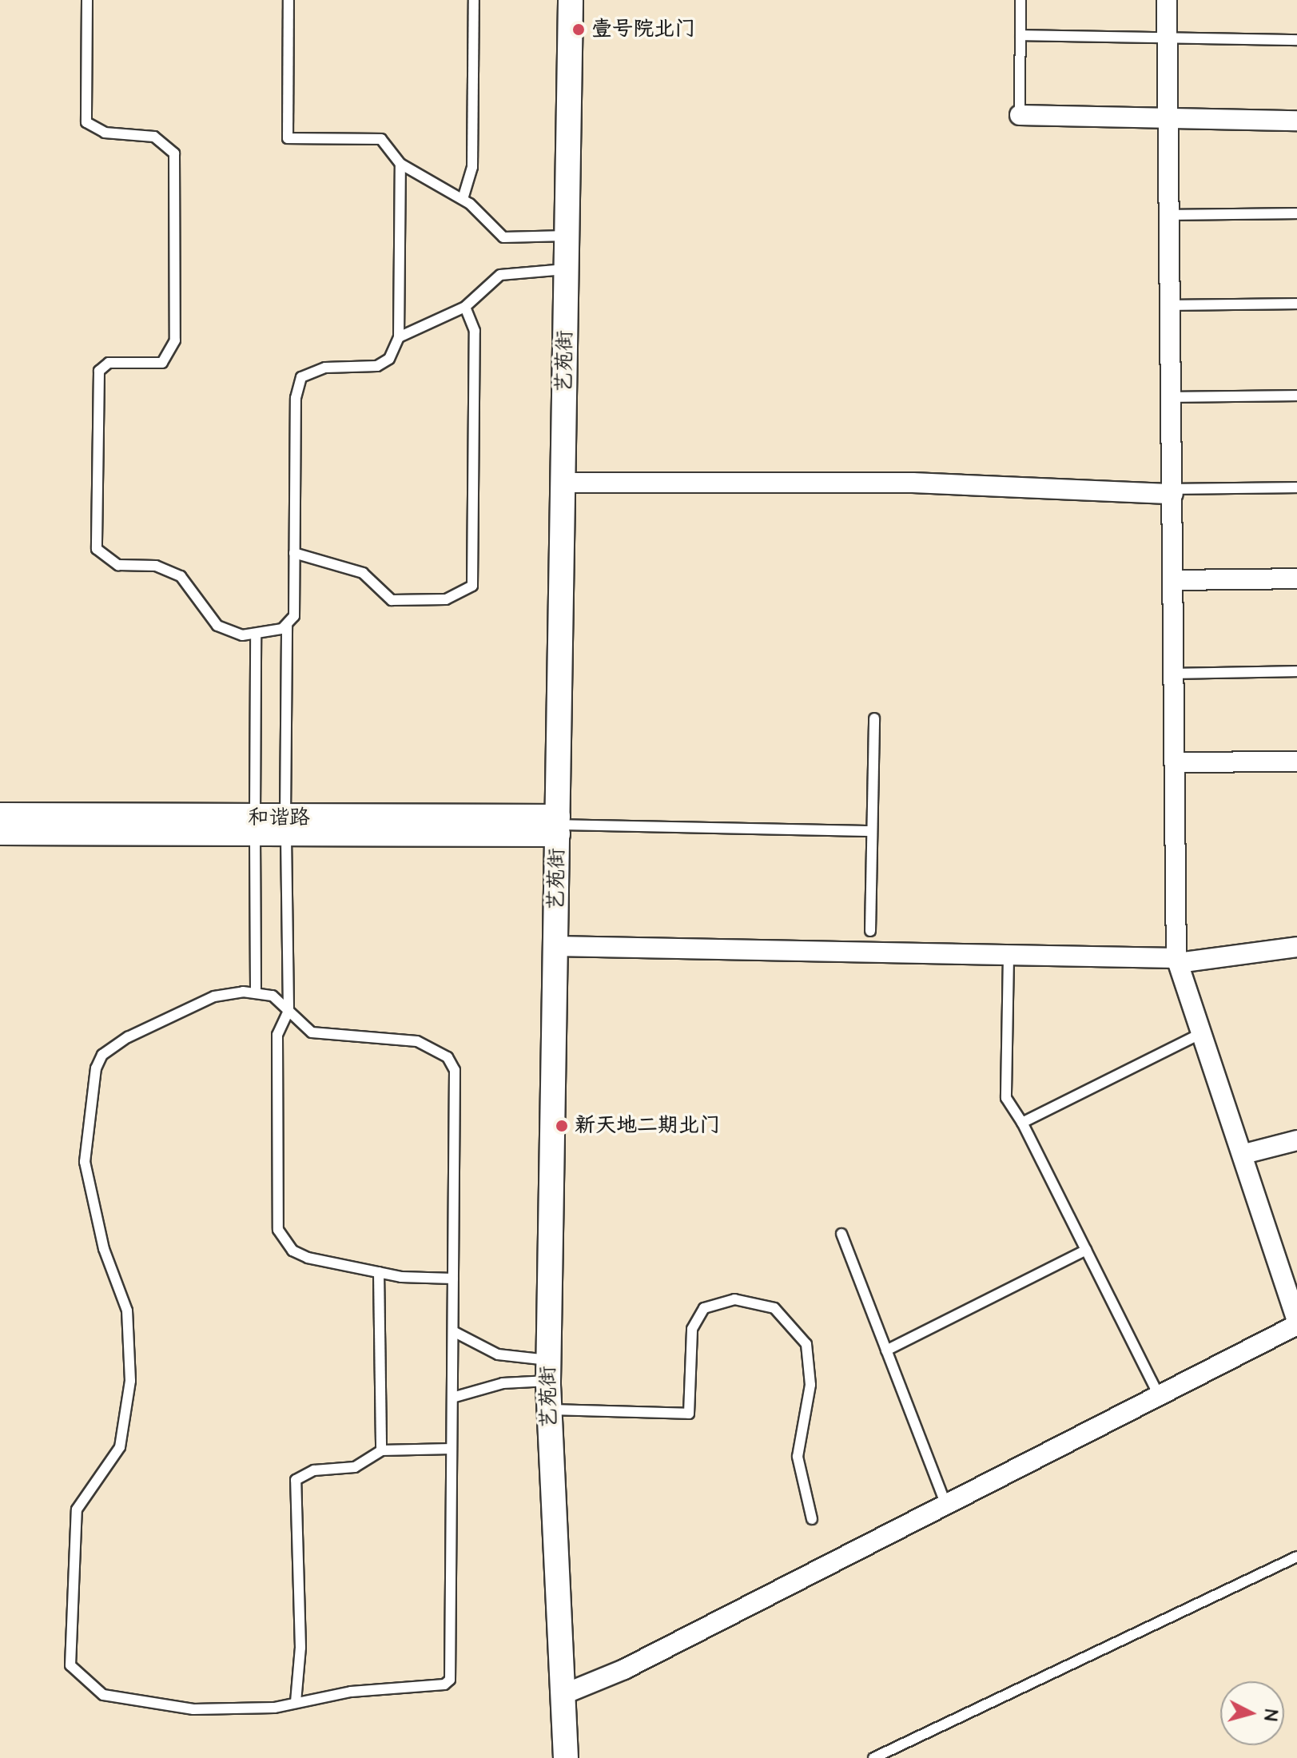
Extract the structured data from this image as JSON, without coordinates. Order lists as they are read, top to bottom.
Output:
{
  "streets": {
    "street": ["艺苑街", "和谐路"]
  },
  "crossings": [
    ["艺苑街", "和谐路"]
  ],
  "places": ["壹号院北门", "新天地二期北门"],
  "north": "right"
}
